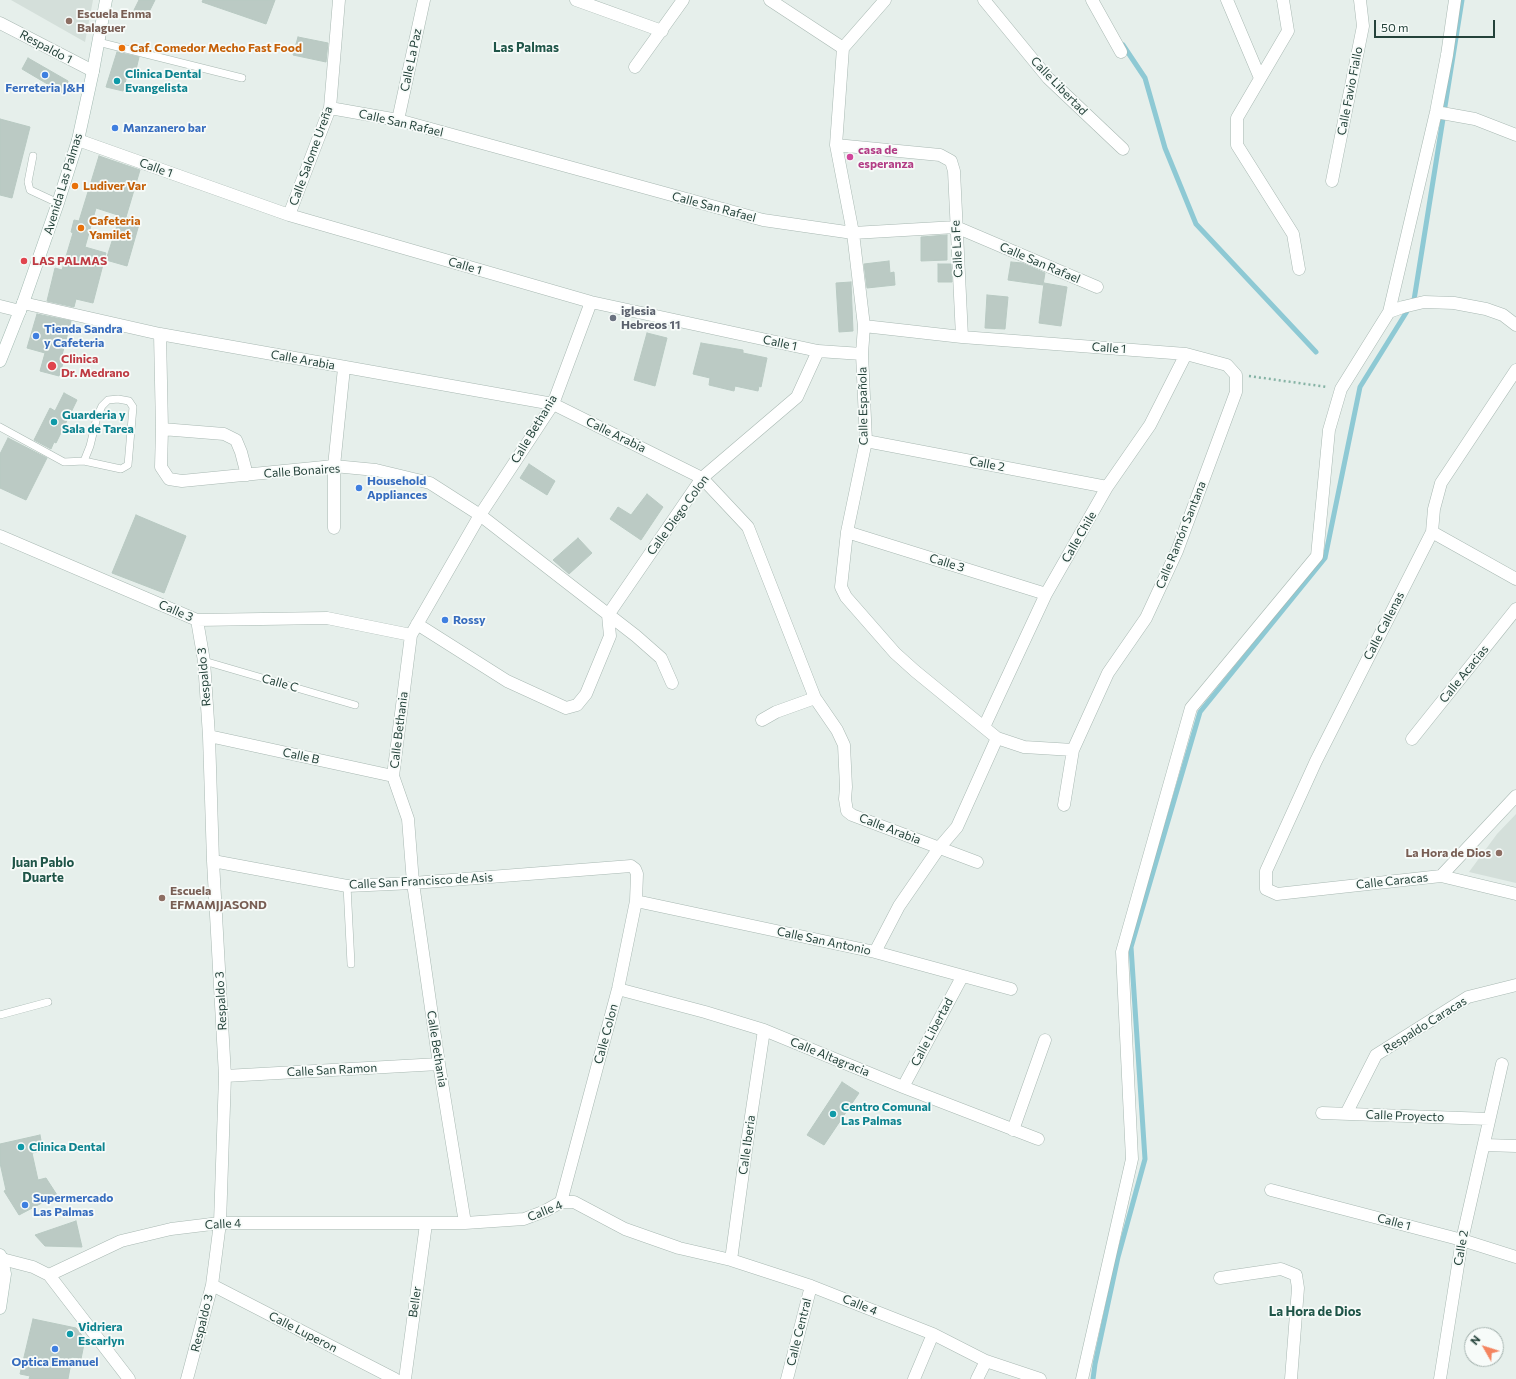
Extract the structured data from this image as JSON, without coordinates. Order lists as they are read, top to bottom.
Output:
{
  "streets": {
    "street": [
      "Respaldo 1",
      "Calle La Paz",
      "Calle Libertad",
      "Calle Favio Fiallo",
      "Calle San Rafael",
      "Calle Salome Ureña",
      "Calle 1",
      "Avenida Las Palmas",
      "Calle La Fe",
      "Calle Arabia",
      "Calle Española",
      "Calle Bethania",
      "Calle 2",
      "Calle Bonaires",
      "Calle Diego Colon",
      "Calle Ramón Santana",
      "Calle Chile",
      "Calle 3",
      "Calle Callenas",
      "Calle Acacias",
      "Respaldo 3",
      "Calle B",
      "Calle San Francisco de Asis",
      "Calle Caracas",
      "Calle San Antonio",
      "Respaldo Caracas",
      "Calle Colon",
      "Calle Altagracia",
      "Calle San Ramon",
      "Calle Proyecto",
      "Calle Iberia",
      "Calle 4",
      "Beller",
      "Calle Luperon",
      "Calle Central"
    ],
    "lane": ["Calle C"]
  },
  "crossings": [
    ["Respaldo 1", "Avenida Las Palmas"],
    ["Calle La Paz", "Calle San Rafael"],
    ["Calle Libertad", "Calle San Antonio"],
    ["Calle Libertad", "Calle Altagracia"],
    ["Calle San Rafael", "Calle Salome Ureña"],
    ["Calle San Rafael", "Calle La Fe"],
    ["Calle San Rafael", "Calle Española"],
    ["Calle Salome Ureña", "Calle 1"],
    ["Calle 1", "Avenida Las Palmas"],
    ["Calle 1", "Calle La Fe"],
    ["Calle 1", "Calle Española"],
    ["Calle 1", "Calle Bethania"],
    ["Calle 1", "Calle 2"],
    ["Calle 1", "Calle Diego Colon"],
    ["Calle 1", "Calle Ramón Santana"],
    ["Calle 1", "Calle Chile"],
    ["Avenida Las Palmas", "Calle Arabia"],
    ["Calle La Fe", "Calle Española"],
    ["Calle Arabia", "Calle Bethania"],
    ["Calle Arabia", "Calle Bonaires"],
    ["Calle Arabia", "Calle Diego Colon"],
    ["Calle Española", "Calle 2"],
    ["Calle Española", "Calle Chile"],
    ["Calle Española", "Calle 3"],
    ["Calle Bethania", "Calle Bonaires"],
    ["Calle Bethania", "Calle 3"],
    ["Calle Bethania", "Calle B"],
    ["Calle Bethania", "Calle San Francisco de Asis"],
    ["Calle Bethania", "Calle San Ramon"],
    ["Calle Bethania", "Calle 4"],
    ["Calle 2", "Calle Chile"],
    ["Calle 2", "Calle Proyecto"],
    ["Calle Bonaires", "Calle Diego Colon"],
    ["Calle Chile", "Calle 3"],
    ["Calle 3", "Respaldo 3"],
    ["Calle Callenas", "Calle Caracas"],
    ["Respaldo 3", "Calle C"],
    ["Respaldo 3", "Calle B"],
    ["Respaldo 3", "Calle San Francisco de Asis"],
    ["Respaldo 3", "Calle San Ramon"],
    ["Respaldo 3", "Calle 4"],
    ["Respaldo 3", "Calle Luperon"],
    ["Calle San Francisco de Asis", "Calle Colon"],
    ["Calle San Antonio", "Calle Colon"],
    ["Respaldo Caracas", "Calle Proyecto"],
    ["Calle Colon", "Calle Altagracia"],
    ["Calle Colon", "Calle 4"],
    ["Calle Altagracia", "Calle Iberia"],
    ["Calle Iberia", "Calle 4"],
    ["Calle 4", "Beller"],
    ["Calle 4", "Calle Central"]
  ],
  "districts": ["Las Palmas", "Juan Pablo Duarte", "La Hora de Dios"],
  "places": [
    "Escuela Enma Balaguer",
    "Caf. Comedor Mecho Fast Food",
    "Ferreteria J&H",
    "Clinica Dental Evangelista",
    "Manzanero bar",
    "casa de esperanza",
    "Ludiver Var",
    "Cafeteria Yamilet",
    "LAS PALMAS",
    "iglesia Hebreos 11",
    "Tienda Sandra y Cafeteria",
    "Clinica Dr. Medrano",
    "Guarderia y Sala de Tarea",
    "Household Appliances",
    "Rossy",
    "La Hora de Dios",
    "Escuela EFMAMJJASOND",
    "Centro Comunal Las Palmas",
    "Clinica Dental",
    "Supermercado Las Palmas",
    "Vidriera Escarlyn",
    "Optica Emanuel"
  ],
  "scale_bar": "50 m",
  "north": "top left"
}
